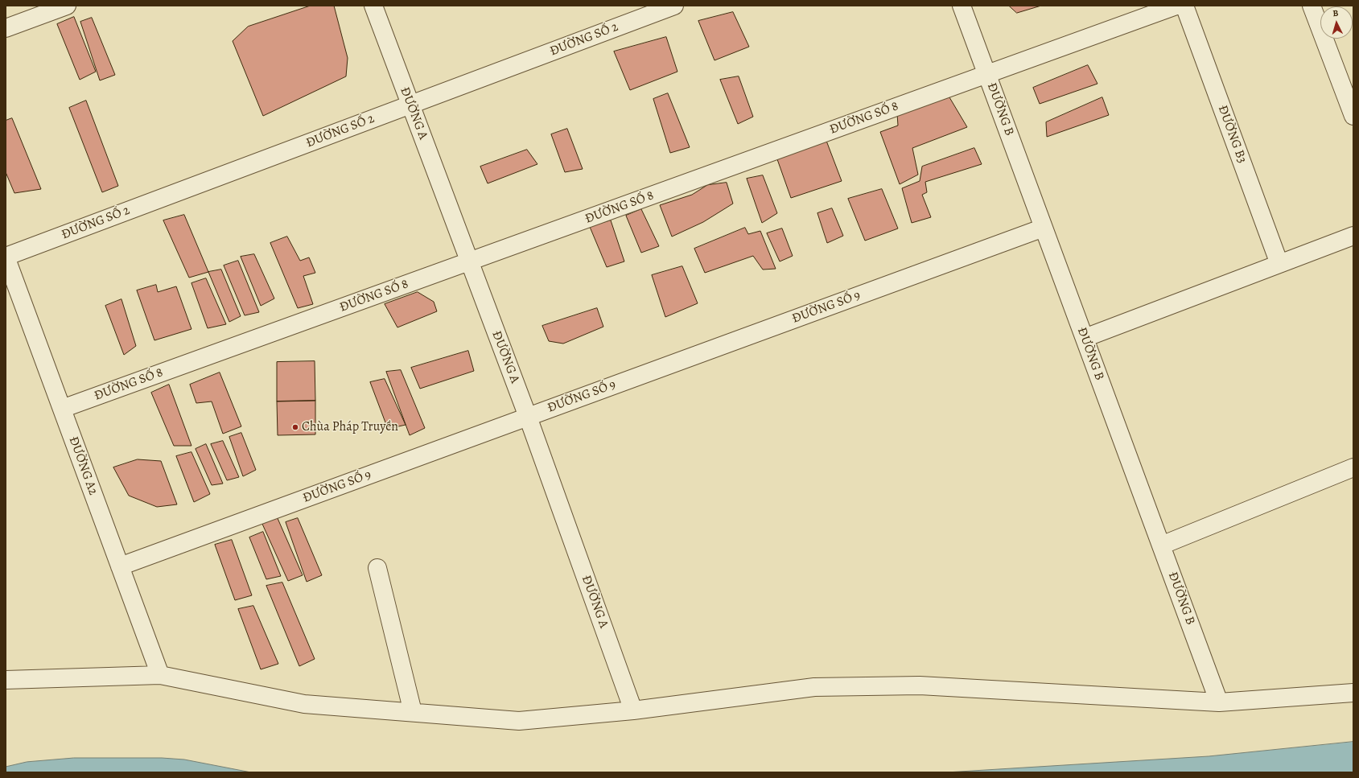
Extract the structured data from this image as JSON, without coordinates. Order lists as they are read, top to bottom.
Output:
{
  "streets": {
    "street": [
      "ĐƯỜNG SỐ 2",
      "ĐƯỜNG B",
      "ĐƯỜNG A",
      "ĐƯỜNG SỐ 8",
      "ĐƯỜNG B3",
      "ĐƯỜNG SỐ 9",
      "ĐƯỜNG A2"
    ]
  },
  "crossings": [
    ["ĐƯỜNG SỐ 2", "ĐƯỜNG A"],
    ["ĐƯỜNG SỐ 2", "ĐƯỜNG A2"],
    ["ĐƯỜNG B", "ĐƯỜNG SỐ 8"],
    ["ĐƯỜNG B", "ĐƯỜNG SỐ 9"],
    ["ĐƯỜNG A", "ĐƯỜNG SỐ 8"],
    ["ĐƯỜNG A", "ĐƯỜNG SỐ 9"],
    ["ĐƯỜNG SỐ 8", "ĐƯỜNG A2"],
    ["ĐƯỜNG SỐ 9", "ĐƯỜNG A2"]
  ],
  "places": ["Chùa Pháp Truyền"],
  "north": "top"
}
